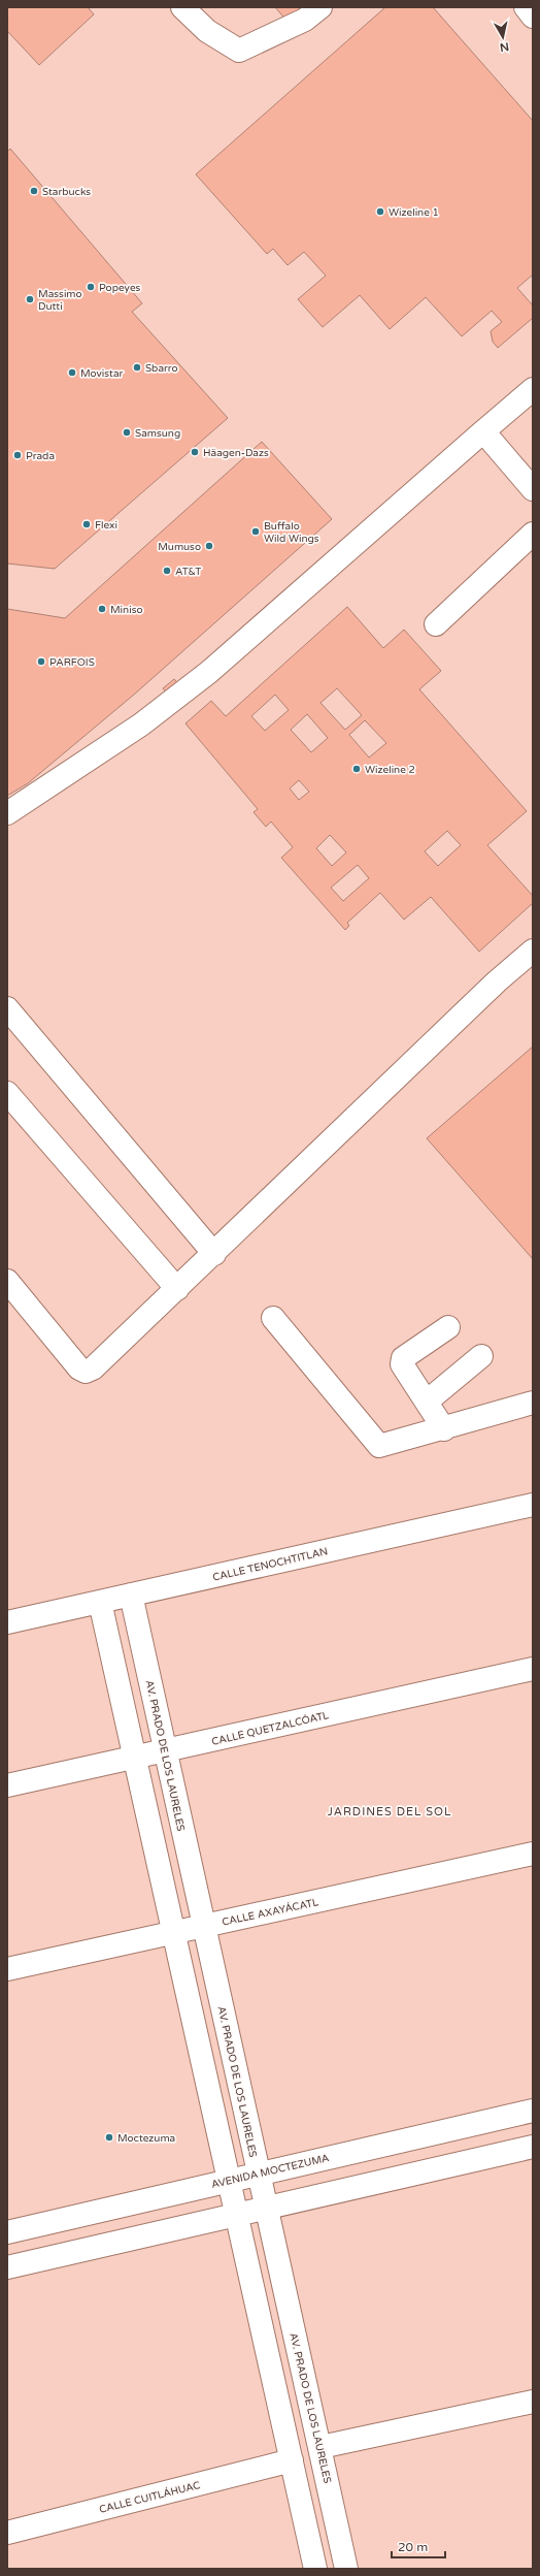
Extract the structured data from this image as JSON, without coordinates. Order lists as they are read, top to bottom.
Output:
{
  "streets": {
    "street": [
      "CALLE TENOCHTITLAN",
      "CALLE QUETZALCÓATL",
      "AV. PRADO DE LOS LAURELES",
      "CALLE AXAYÁCATL",
      "AVENIDA MOCTEZUMA",
      "CALLE CUITLÁHUAC"
    ]
  },
  "crossings": [
    ["CALLE TENOCHTITLAN", "AV. PRADO DE LOS LAURELES"],
    ["CALLE QUETZALCÓATL", "AV. PRADO DE LOS LAURELES"],
    ["AV. PRADO DE LOS LAURELES", "CALLE AXAYÁCATL"],
    ["AV. PRADO DE LOS LAURELES", "AVENIDA MOCTEZUMA"]
  ],
  "districts": ["JARDINES DEL SOL"],
  "places": [
    "Starbucks",
    "Wizeline 1",
    "Popeyes",
    "Massimo Dutti",
    "Sbarro",
    "Movistar",
    "Samsung",
    "Häagen-Dazs",
    "Prada",
    "Flexi",
    "Buffalo Wild Wings",
    "Mumuso",
    "AT&T",
    "Miniso",
    "PARFOIS",
    "Wizeline 2",
    "Moctezuma"
  ],
  "scale_bar": "20 m",
  "north": "bottom"
}
